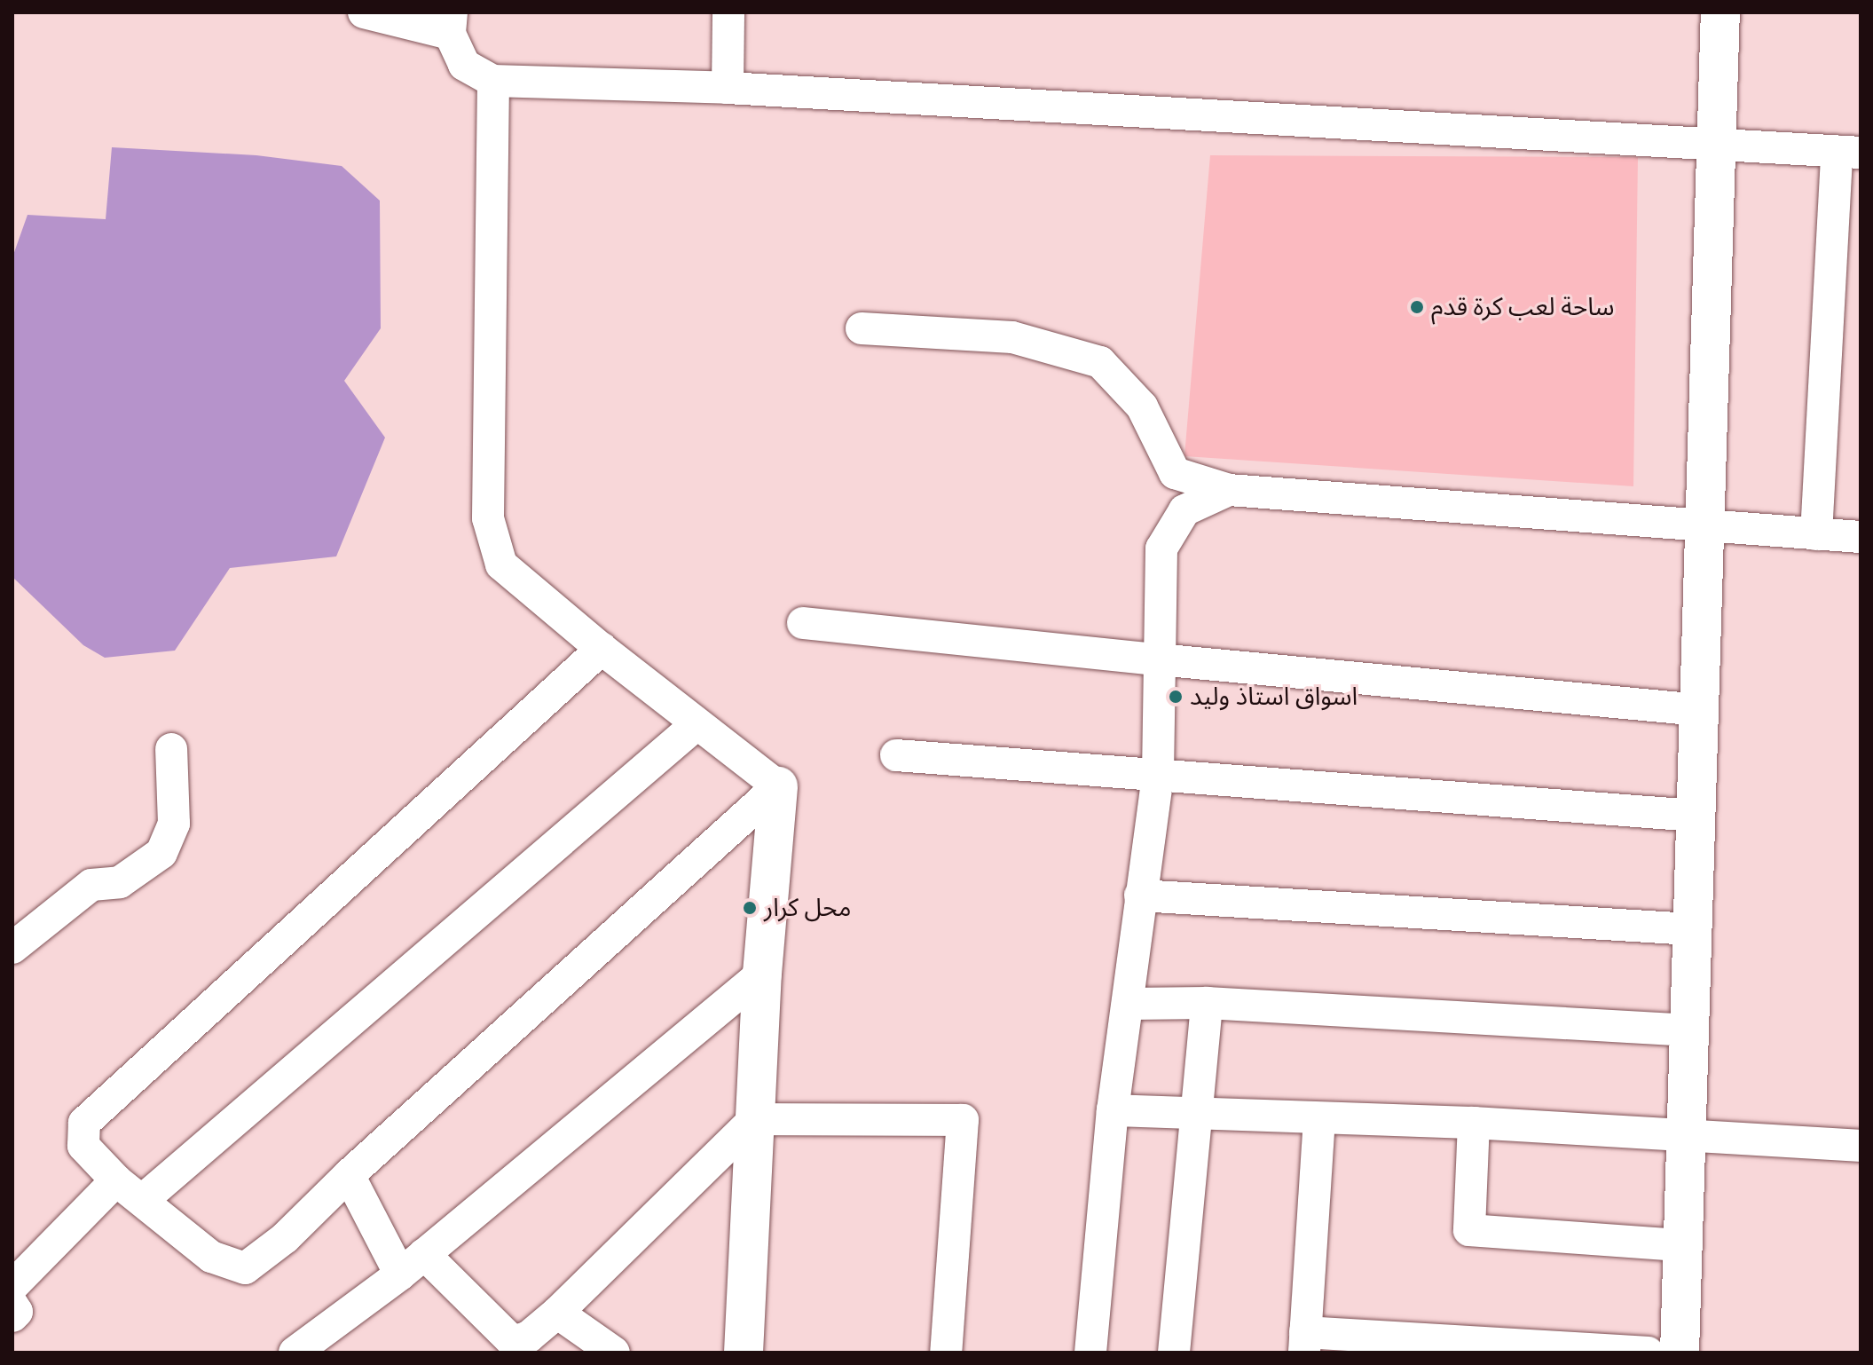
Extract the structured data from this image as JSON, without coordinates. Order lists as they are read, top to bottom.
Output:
{
  "places": ["ساحة لعب كرة قدم", "اسواق استاذ وليد", "محل كرار"]
}
